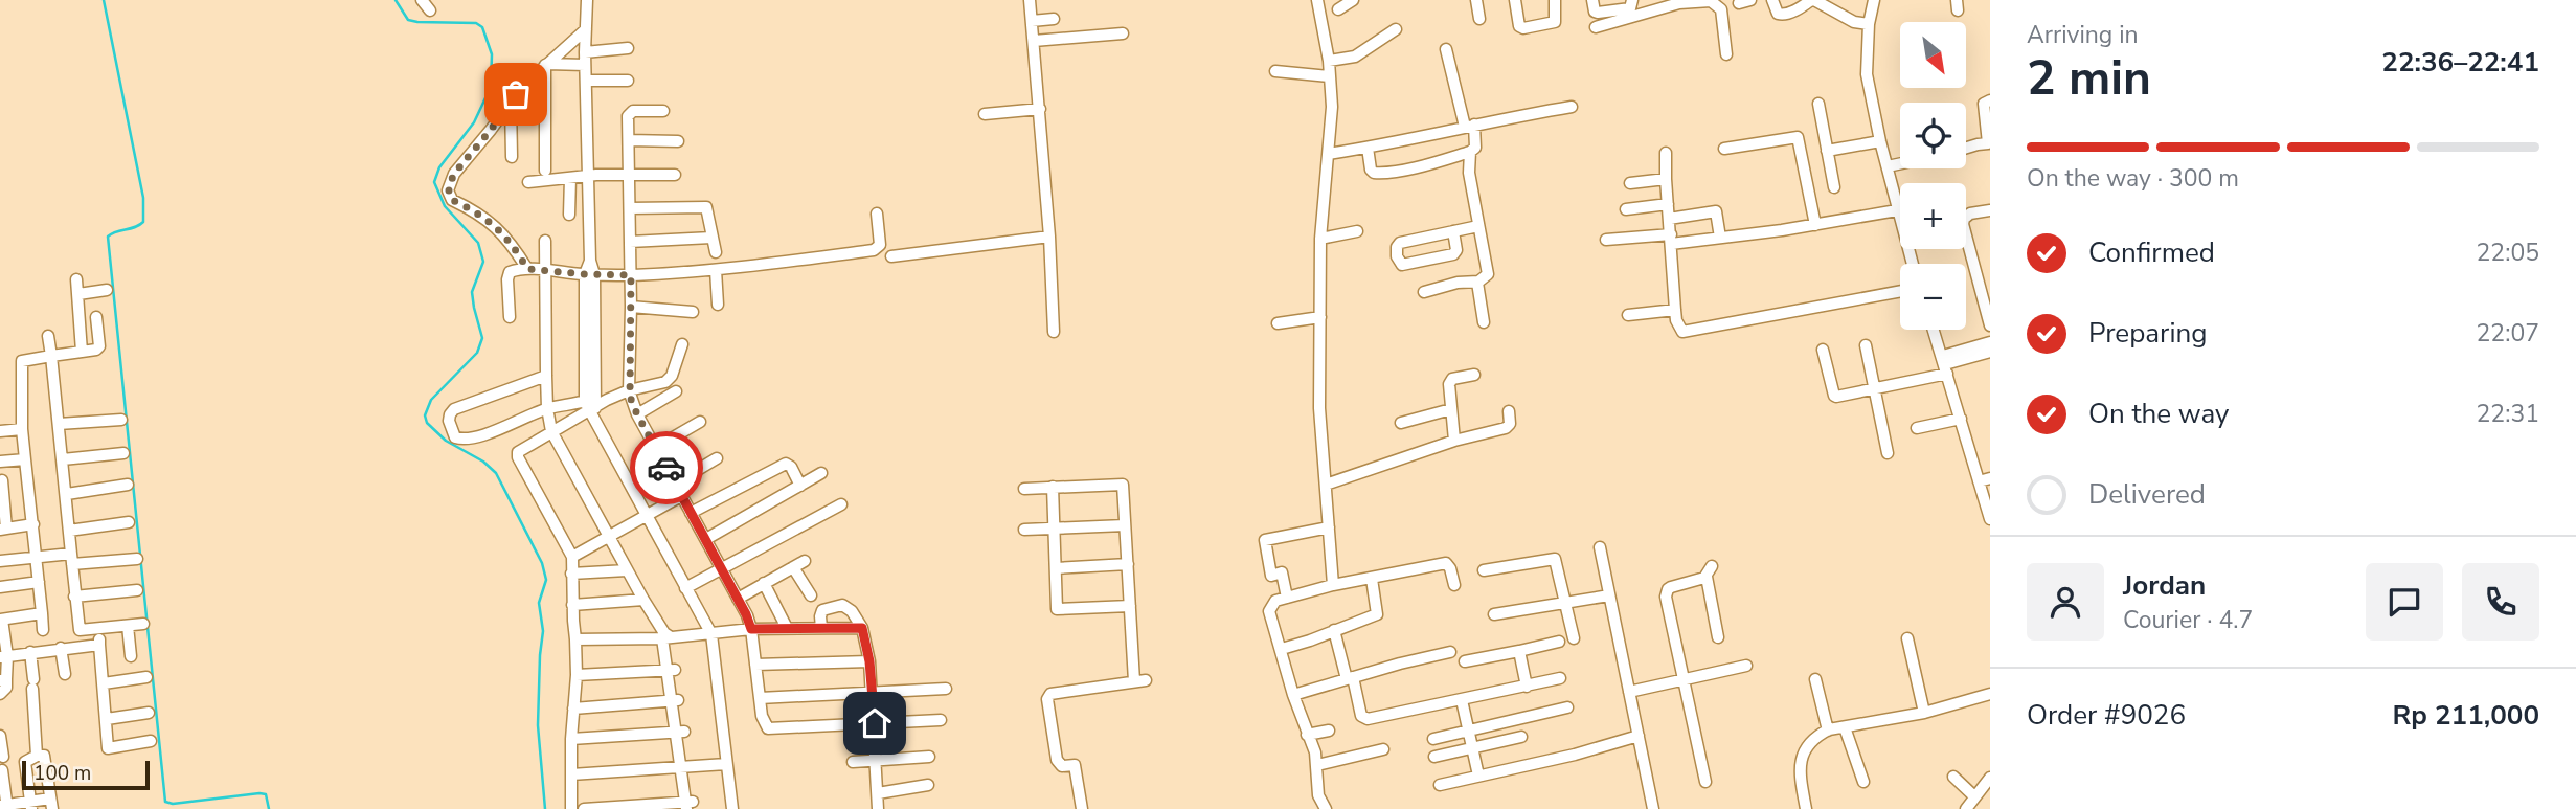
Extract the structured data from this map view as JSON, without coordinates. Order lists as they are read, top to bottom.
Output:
{
  "scale_bar": "100 m",
  "north": "bottom right",
  "page": {
    "heading": ["2 min", "Arriving in", "22:36–22:41"],
    "panel": [
      "Jordan",
      "Courier · 4.7",
      "Order #9026",
      "Rp 211,000"
    ],
    "map_buttons": ["+", "−"],
    "bar": "On the way · 300 m",
    "list": [
      ["Confirmed", "22:05"],
      ["Preparing", "22:07"],
      ["On the way", "22:31"],
      "Delivered"
    ],
    "scale": "100 m"
  }
}
